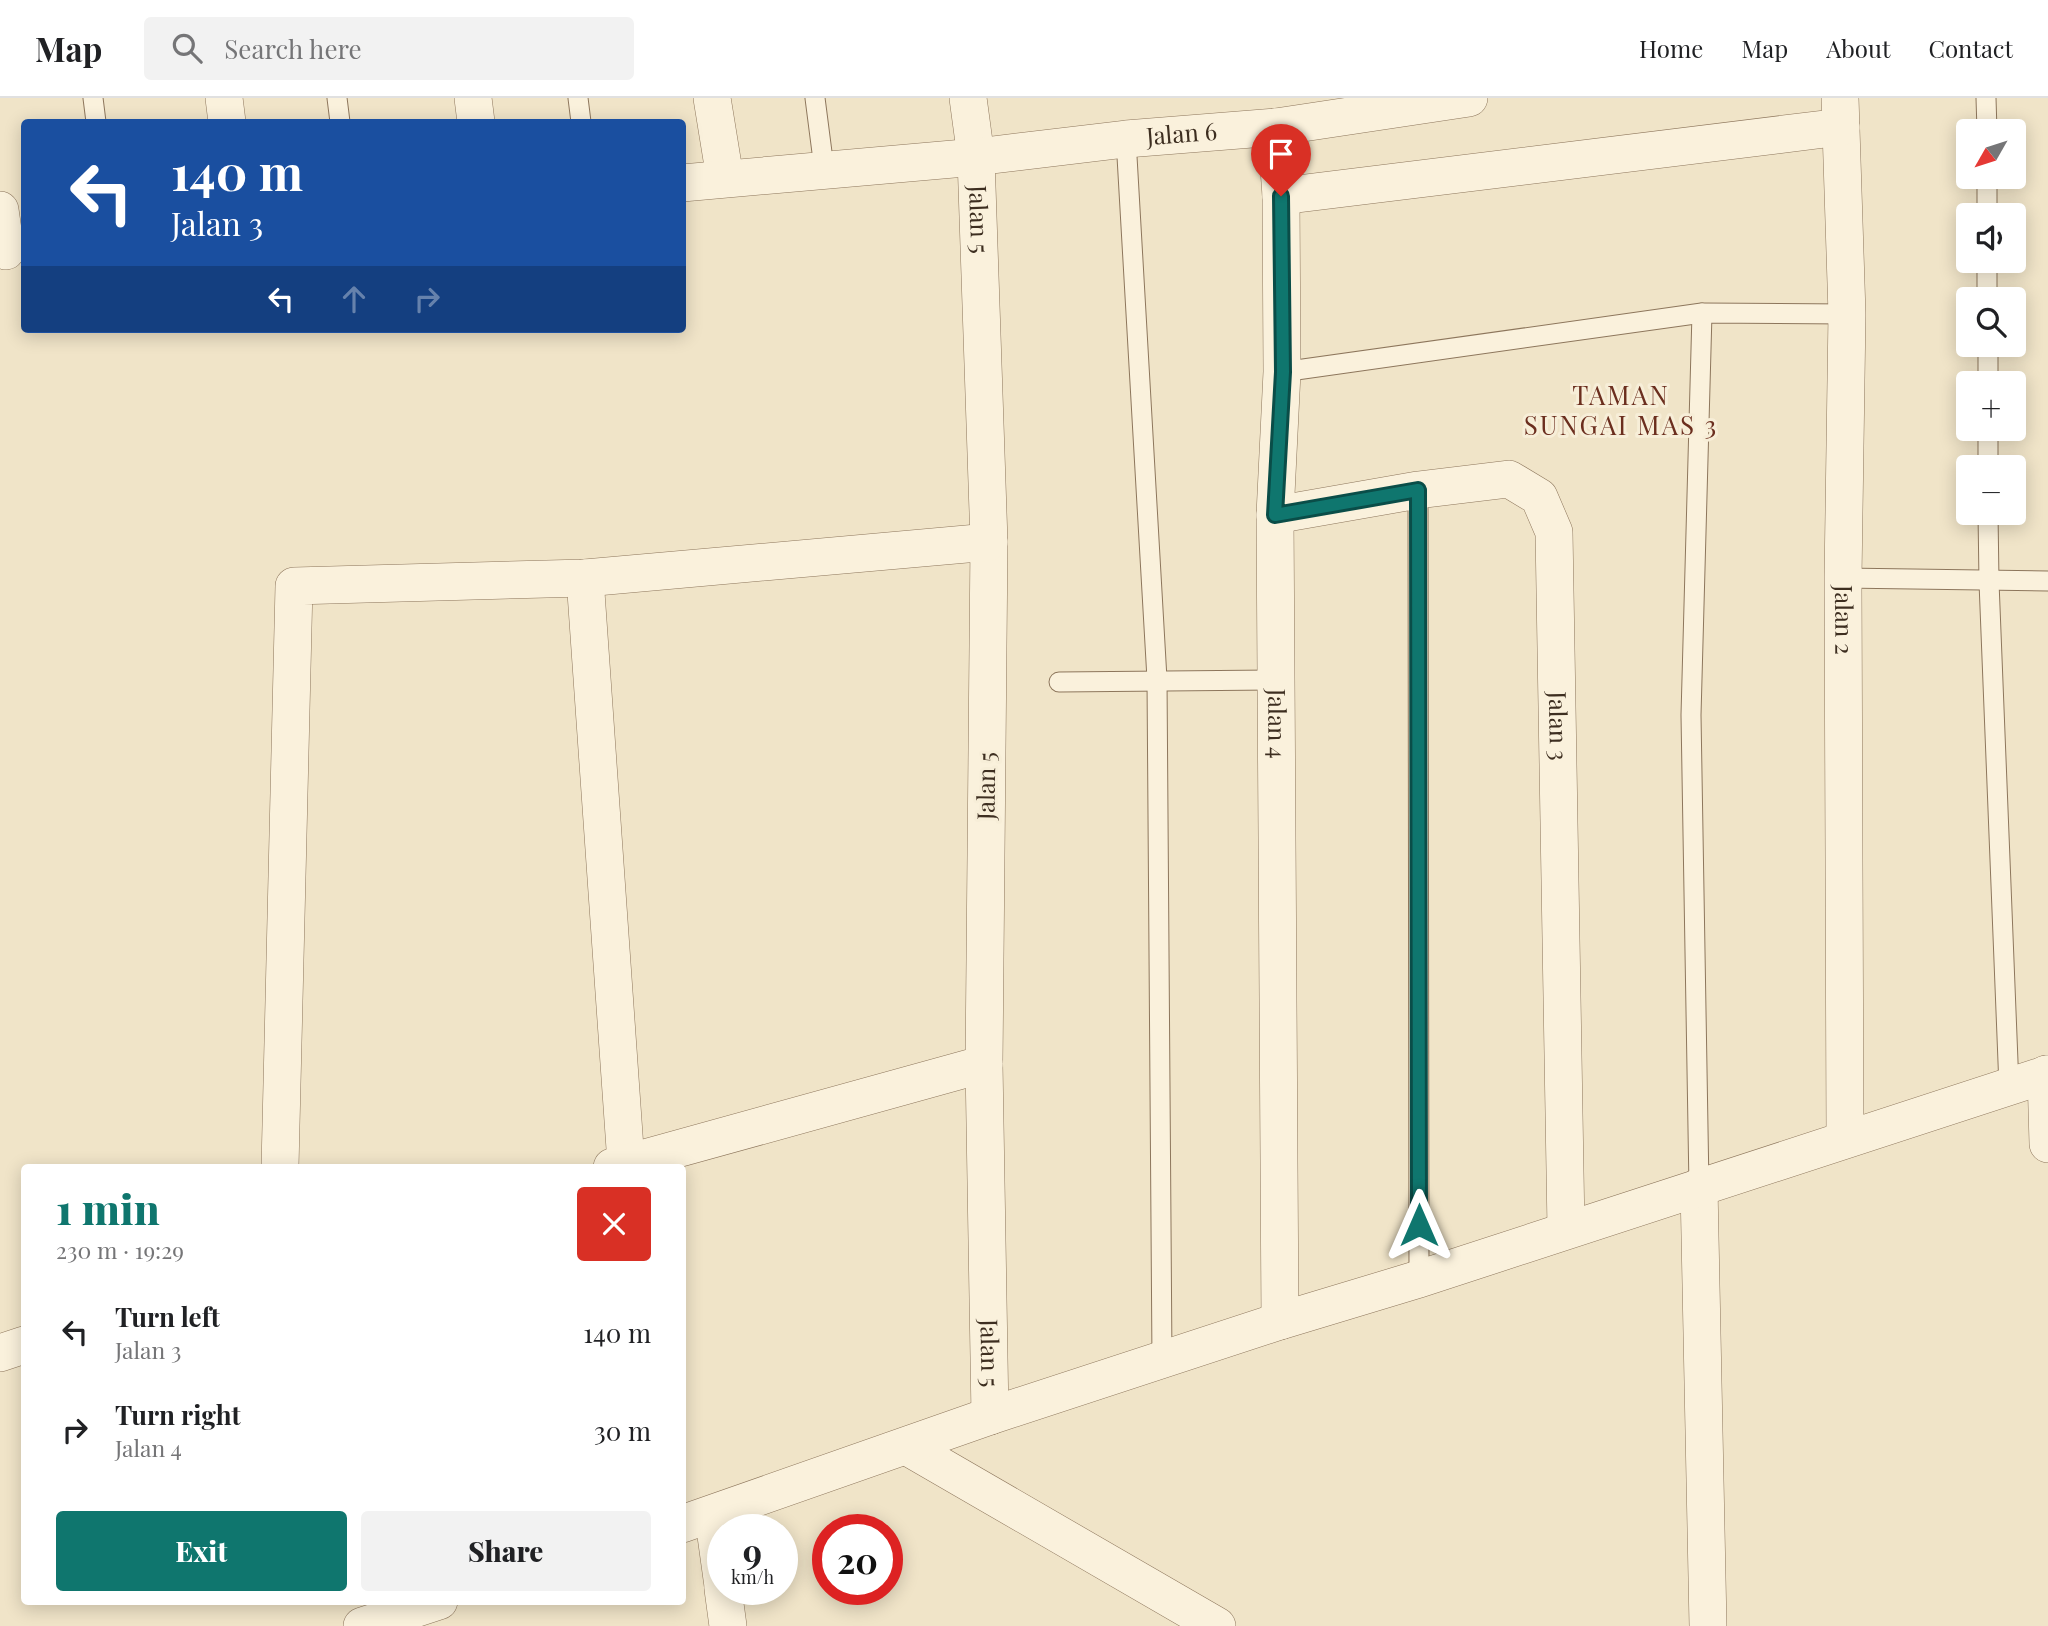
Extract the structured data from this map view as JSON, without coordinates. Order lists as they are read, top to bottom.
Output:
{
  "streets": {
    "street": [
      "Jalan 6",
      "Jalan 5",
      "Jalan 2",
      "Jalan 4",
      "Jalan 3"
    ]
  },
  "crossings": [
    ["Jalan 6", "Jalan 5"],
    ["Jalan 6", "Jalan 4"],
    ["Jalan 4", "Jalan 3"]
  ],
  "districts": ["TAMAN SUNGAI MAS 3"],
  "north": "bottom left",
  "page": {
    "header": "Map",
    "search": "Search here",
    "nav": [
      "Home",
      "Map",
      "About",
      "Contact"
    ],
    "map_buttons": ["+", "−"],
    "turn": ["140 m", "Jalan 3"],
    "heading": ["1 min", "230 m · 19:29"],
    "list": [
      {
        "name": "Turn left",
        "note": "Jalan 3",
        "value": "140 m"
      },
      {
        "name": "Turn right",
        "note": "Jalan 4",
        "value": "30 m"
      }
    ],
    "buttons": ["Exit", "Share"],
    "speed": "9 km/h",
    "limit": "20"
  }
}
